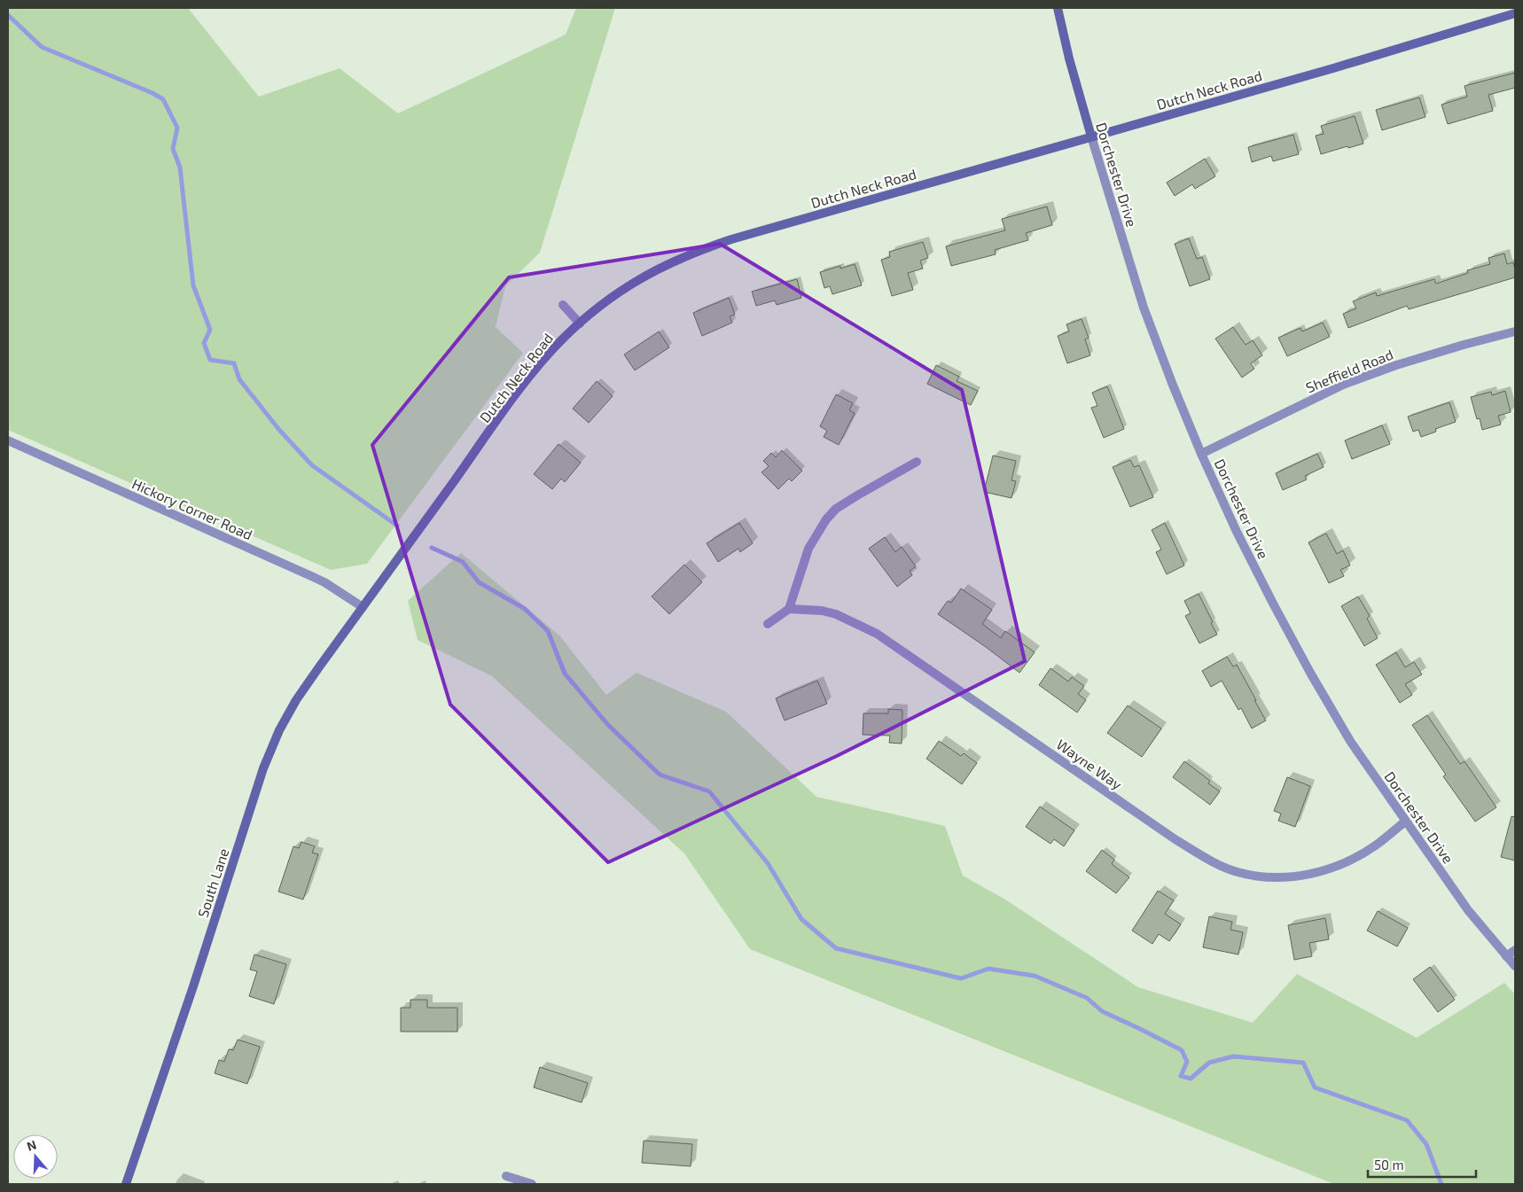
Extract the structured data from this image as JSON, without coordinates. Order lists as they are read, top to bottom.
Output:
{
  "streets": {
    "street": [
      "Dutch Neck Road",
      "Dorchester Drive",
      "Sheffield Road",
      "Hickory Corner Road",
      "Wayne Way",
      "South Lane"
    ]
  },
  "crossings": [
    ["Dutch Neck Road", "Dorchester Drive"],
    ["Dutch Neck Road", "Hickory Corner Road"],
    ["Dutch Neck Road", "South Lane"],
    ["Dorchester Drive", "Sheffield Road"],
    ["Dorchester Drive", "Wayne Way"],
    ["Hickory Corner Road", "South Lane"]
  ],
  "scale_bar": "50 m",
  "north": "top"
}
